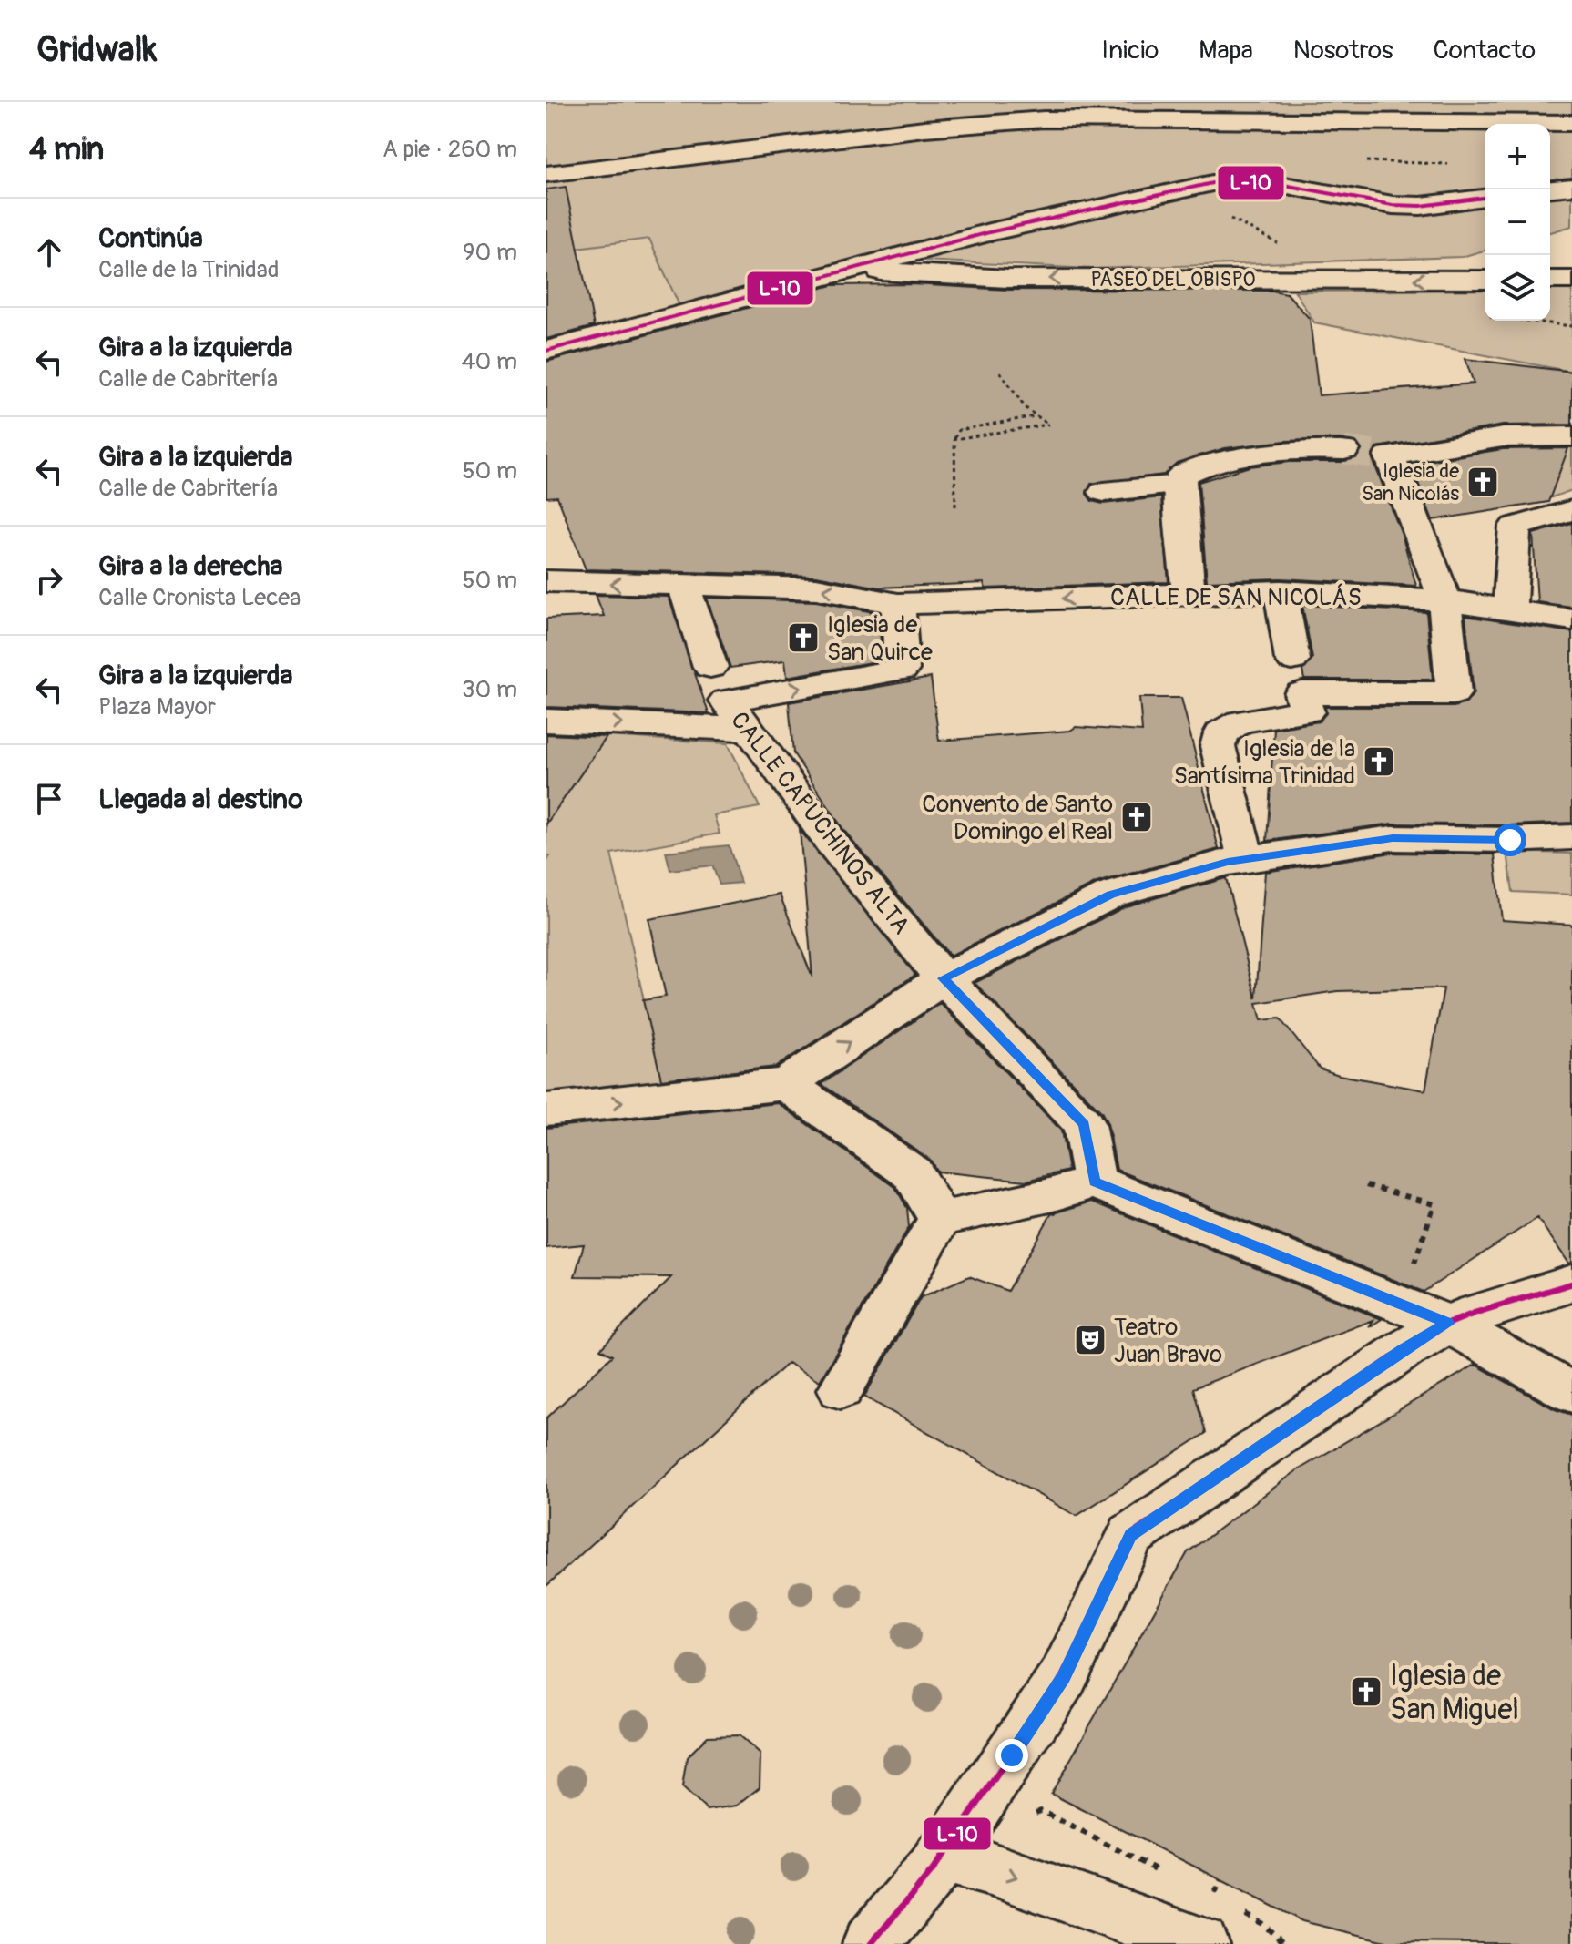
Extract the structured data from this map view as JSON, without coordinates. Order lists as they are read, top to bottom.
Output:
{
  "streets": {
    "street": ["PASEO DEL OBISPO", "CALLE DE SAN NICOLÁS", "CALLE CAPUCHINOS ALTA"]
  },
  "crossings": [
    ["CALLE DE SAN NICOLÁS", "CALLE CAPUCHINOS ALTA"]
  ],
  "places": {
    "church": [
      "Iglesia de San Nicolás",
      "Iglesia de San Quirce",
      "Iglesia de la Santísima Trinidad",
      "Convento de Santo Domingo el Real",
      "Iglesia de San Miguel"
    ],
    "theatre": ["Teatro Juan Bravo"]
  },
  "lines": ["transit line L-10"],
  "page": {
    "header": "Gridwalk",
    "nav": [
      "Inicio",
      "Mapa",
      "Nosotros",
      "Contacto"
    ],
    "heading": ["4 min", "A pie · 260 m"],
    "map_buttons": ["+", "−"],
    "list": [
      ["Continúa", "Calle de la Trinidad", "90 m"],
      ["Gira a la izquierda", "Calle de Cabritería", "40 m"],
      ["Gira a la izquierda", "Calle de Cabritería", "50 m"],
      ["Gira a la derecha", "Calle Cronista Lecea", "50 m"],
      ["Gira a la izquierda", "Plaza Mayor", "30 m"],
      "Llegada al destino"
    ]
  }
}
